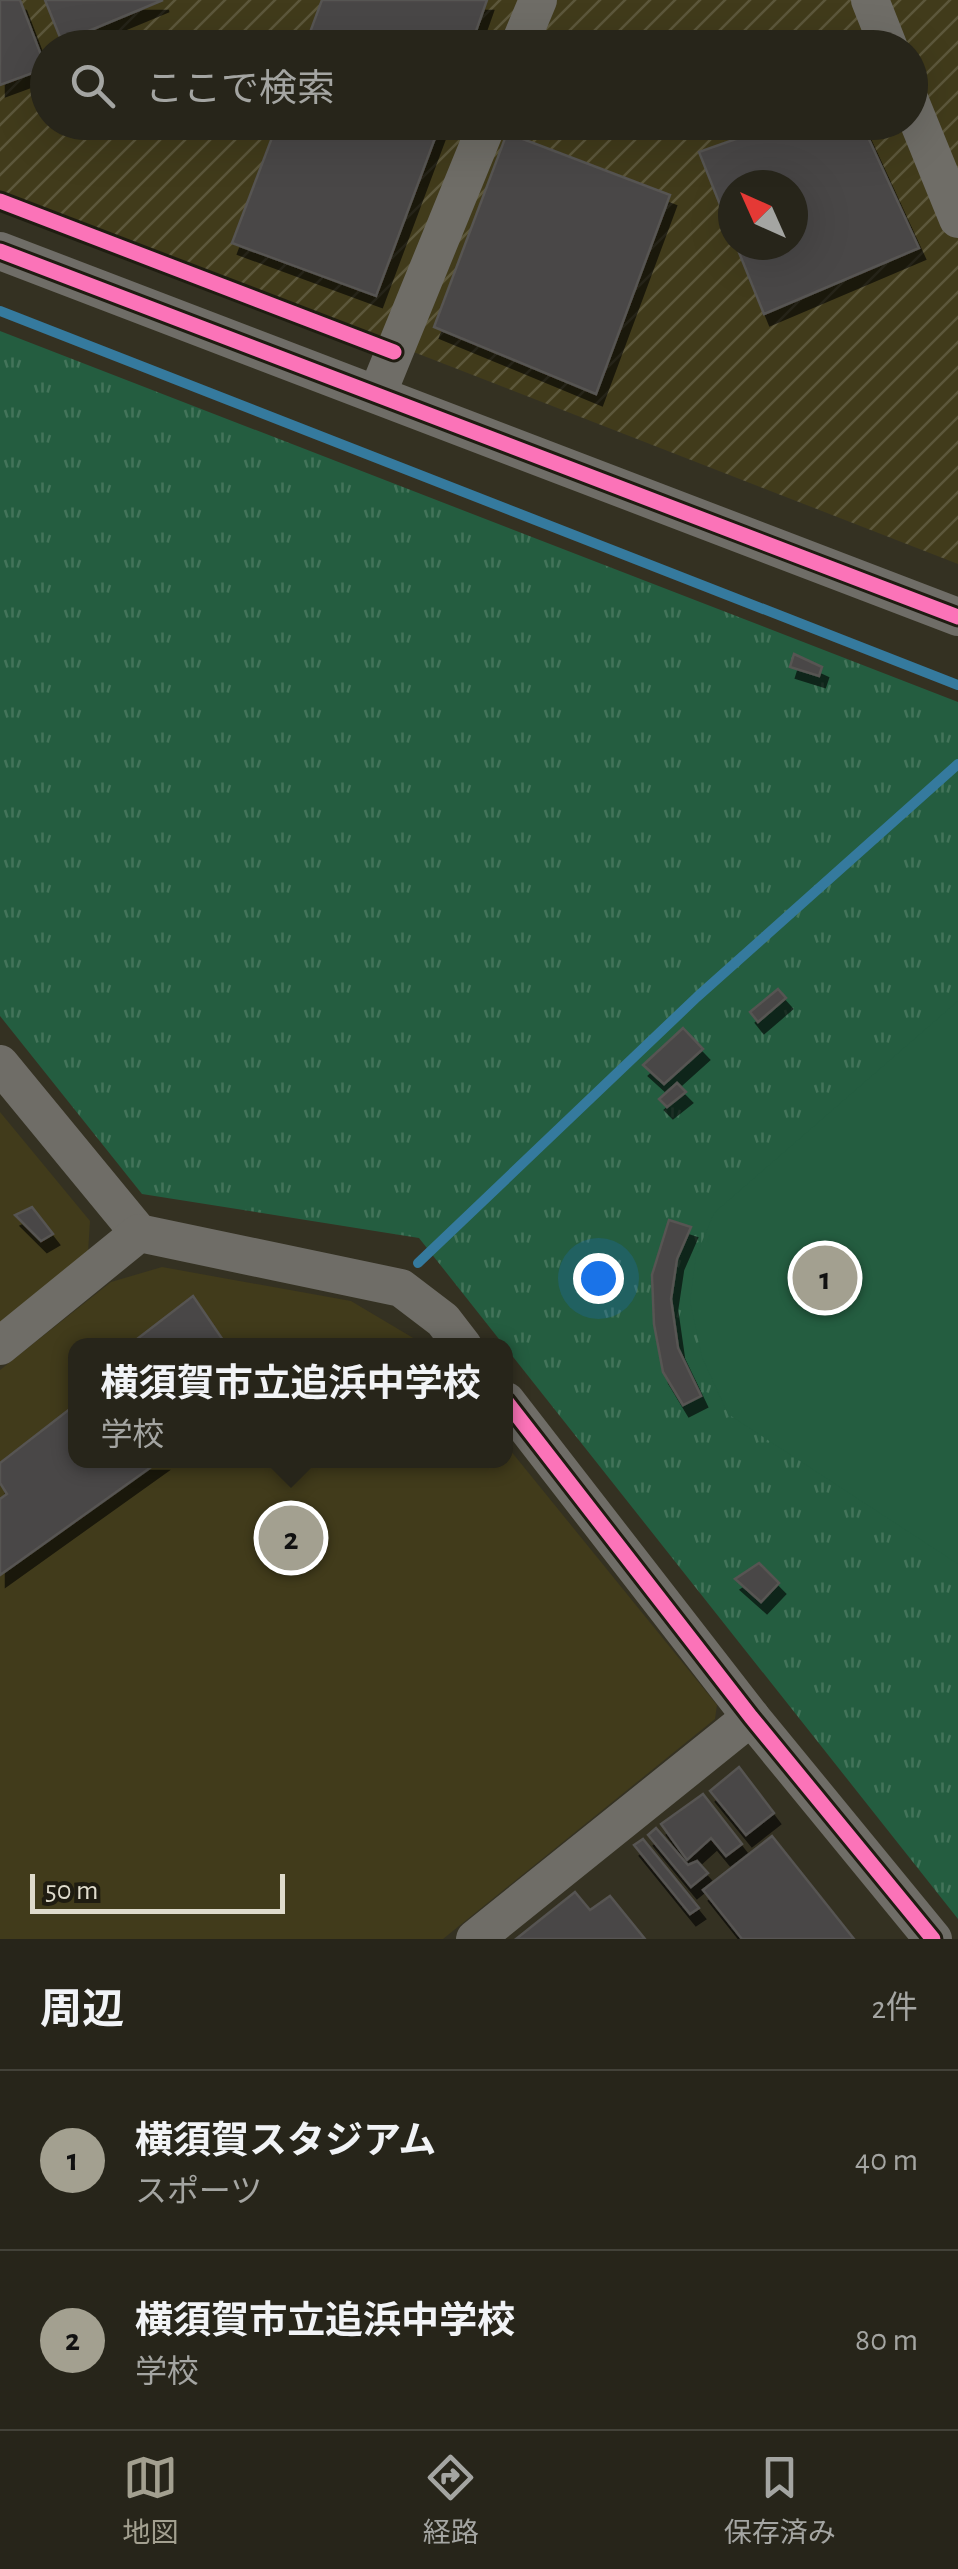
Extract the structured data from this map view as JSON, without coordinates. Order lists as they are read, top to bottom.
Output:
{
  "scale_bar": "50 m",
  "north": "top left",
  "page": {
    "search": "ここで検索",
    "pins": ["1", "2"],
    "popup": ["横須賀市立追浜中学校", "学校"],
    "scale": "50 m",
    "heading": ["周辺", "2件"],
    "list": [
      {
        "mark": "1",
        "name": "横須賀スタジアム",
        "note": "スポーツ",
        "value": "40 m"
      },
      {
        "mark": "2",
        "name": "横須賀市立追浜中学校",
        "note": "学校",
        "value": "80 m"
      }
    ],
    "nav": ["地図", "経路", "保存済み"]
  }
}
